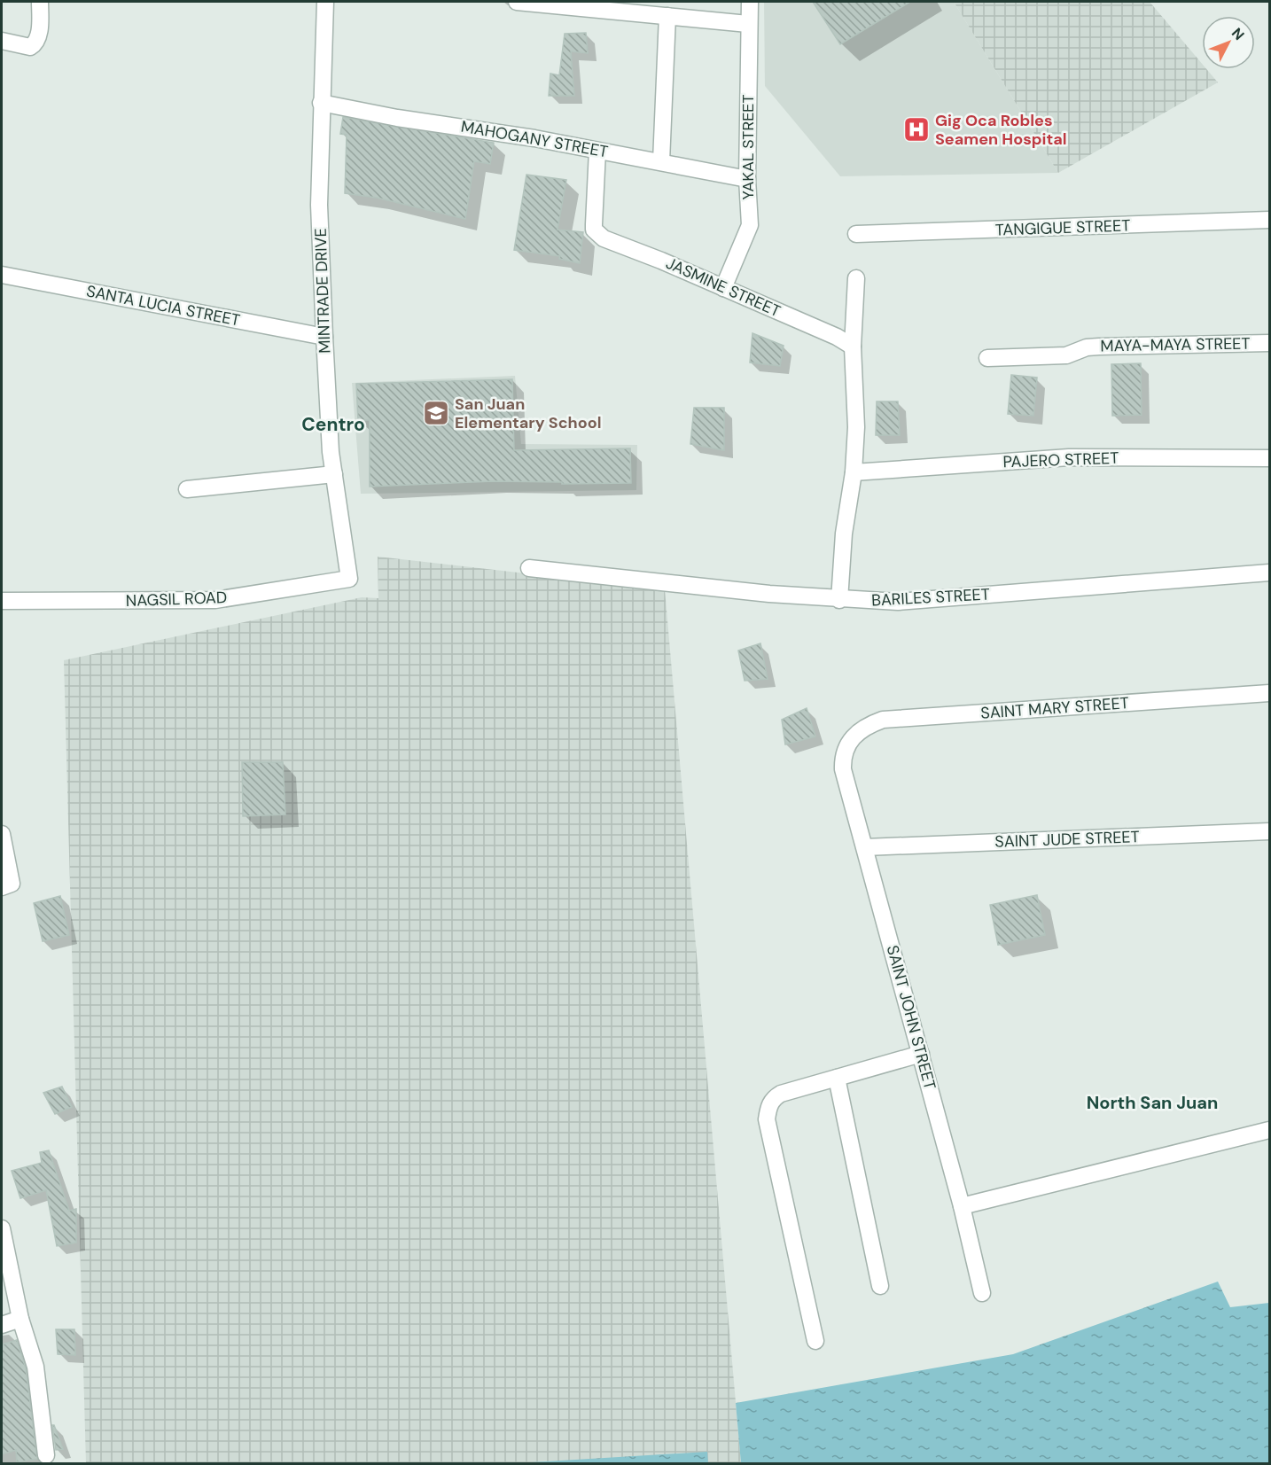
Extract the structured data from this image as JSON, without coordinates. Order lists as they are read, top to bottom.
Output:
{
  "streets": {
    "street": [
      "MAHOGANY STREET",
      "YAKAL STREET",
      "TANGIGUE STREET",
      "JASMINE STREET",
      "MINTRADE DRIVE",
      "SANTA LUCIA STREET",
      "MAYA-MAYA STREET",
      "PAJERO STREET",
      "BARILES STREET",
      "NAGSIL ROAD",
      "SAINT MARY STREET",
      "SAINT JUDE STREET",
      "SAINT JOHN STREET"
    ]
  },
  "crossings": [
    ["MAHOGANY STREET", "YAKAL STREET"],
    ["MAHOGANY STREET", "JASMINE STREET"],
    ["MAHOGANY STREET", "MINTRADE DRIVE"],
    ["YAKAL STREET", "JASMINE STREET"],
    ["MINTRADE DRIVE", "SANTA LUCIA STREET"],
    ["MINTRADE DRIVE", "NAGSIL ROAD"],
    ["SAINT MARY STREET", "SAINT JOHN STREET"],
    ["SAINT JUDE STREET", "SAINT JOHN STREET"]
  ],
  "districts": ["Centro", "North San Juan"],
  "places": {
    "hospital": ["Gig Oca Robles Seamen Hospital"],
    "school or university": ["San Juan Elementary School"]
  },
  "north": "top right"
}
